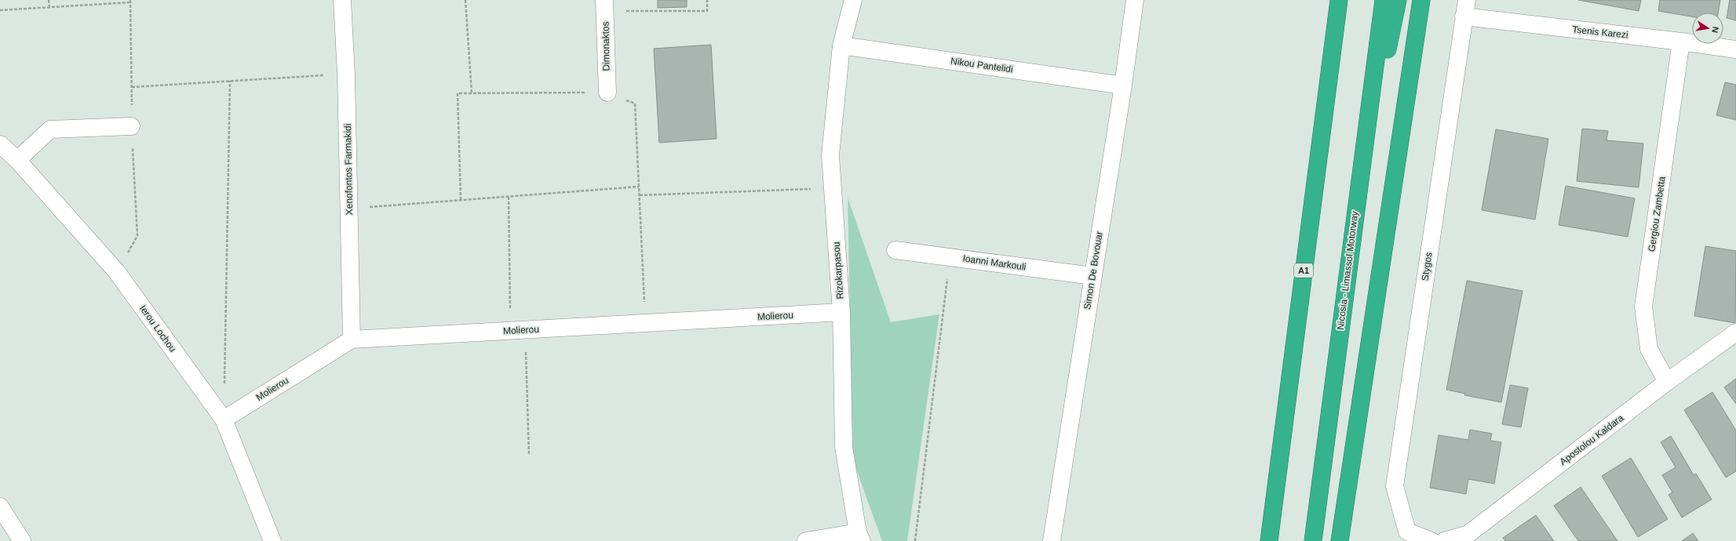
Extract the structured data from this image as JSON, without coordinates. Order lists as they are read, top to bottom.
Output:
{
  "streets": {
    "highway": ["A1", "Nicosia - Limassol Motorway"],
    "street": [
      "Tsenis Karezi",
      "Dimonaktos",
      "Nikou Pantelidi",
      "Xenofontos Farmakidi",
      "Gergiou Zambetta",
      "Ioanni Markouli",
      "Stygos",
      "Rizokarpasou",
      "Simon De Bovouar",
      "Molierou",
      "Ierou Lochou",
      "Apostolou Kaldara"
    ]
  },
  "crossings": [
    ["Tsenis Karezi", "Gergiou Zambetta"],
    ["Tsenis Karezi", "Stygos"],
    ["Nikou Pantelidi", "Rizokarpasou"],
    ["Nikou Pantelidi", "Simon De Bovouar"],
    ["Xenofontos Farmakidi", "Molierou"],
    ["Gergiou Zambetta", "Apostolou Kaldara"],
    ["Ioanni Markouli", "Simon De Bovouar"],
    ["Rizokarpasou", "Molierou"],
    ["Molierou", "Ierou Lochou"]
  ],
  "north": "right"
}
